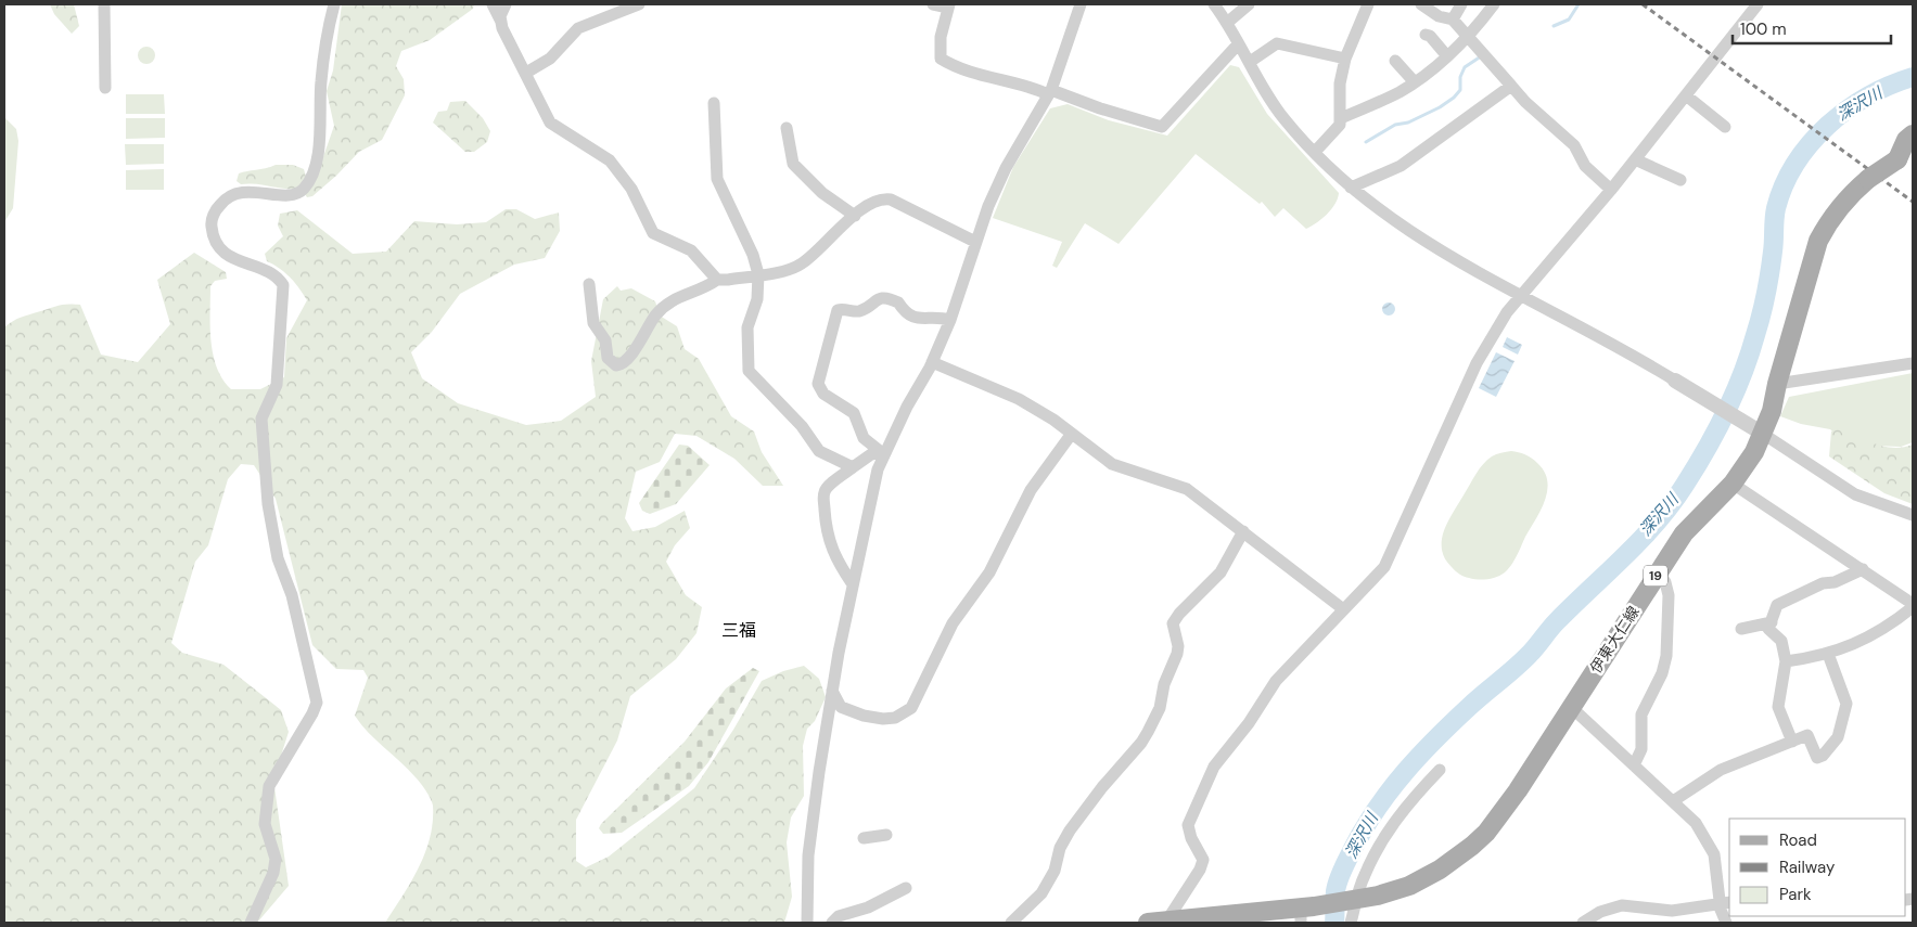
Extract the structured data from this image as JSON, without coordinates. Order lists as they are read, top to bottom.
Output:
{
  "streets": {
    "main road": ["19", "伊東大仁線"]
  },
  "districts": ["三福"],
  "water": ["深沢川"],
  "legend": ["Road", "Railway", "Park"],
  "scale_bar": "100 m"
}
